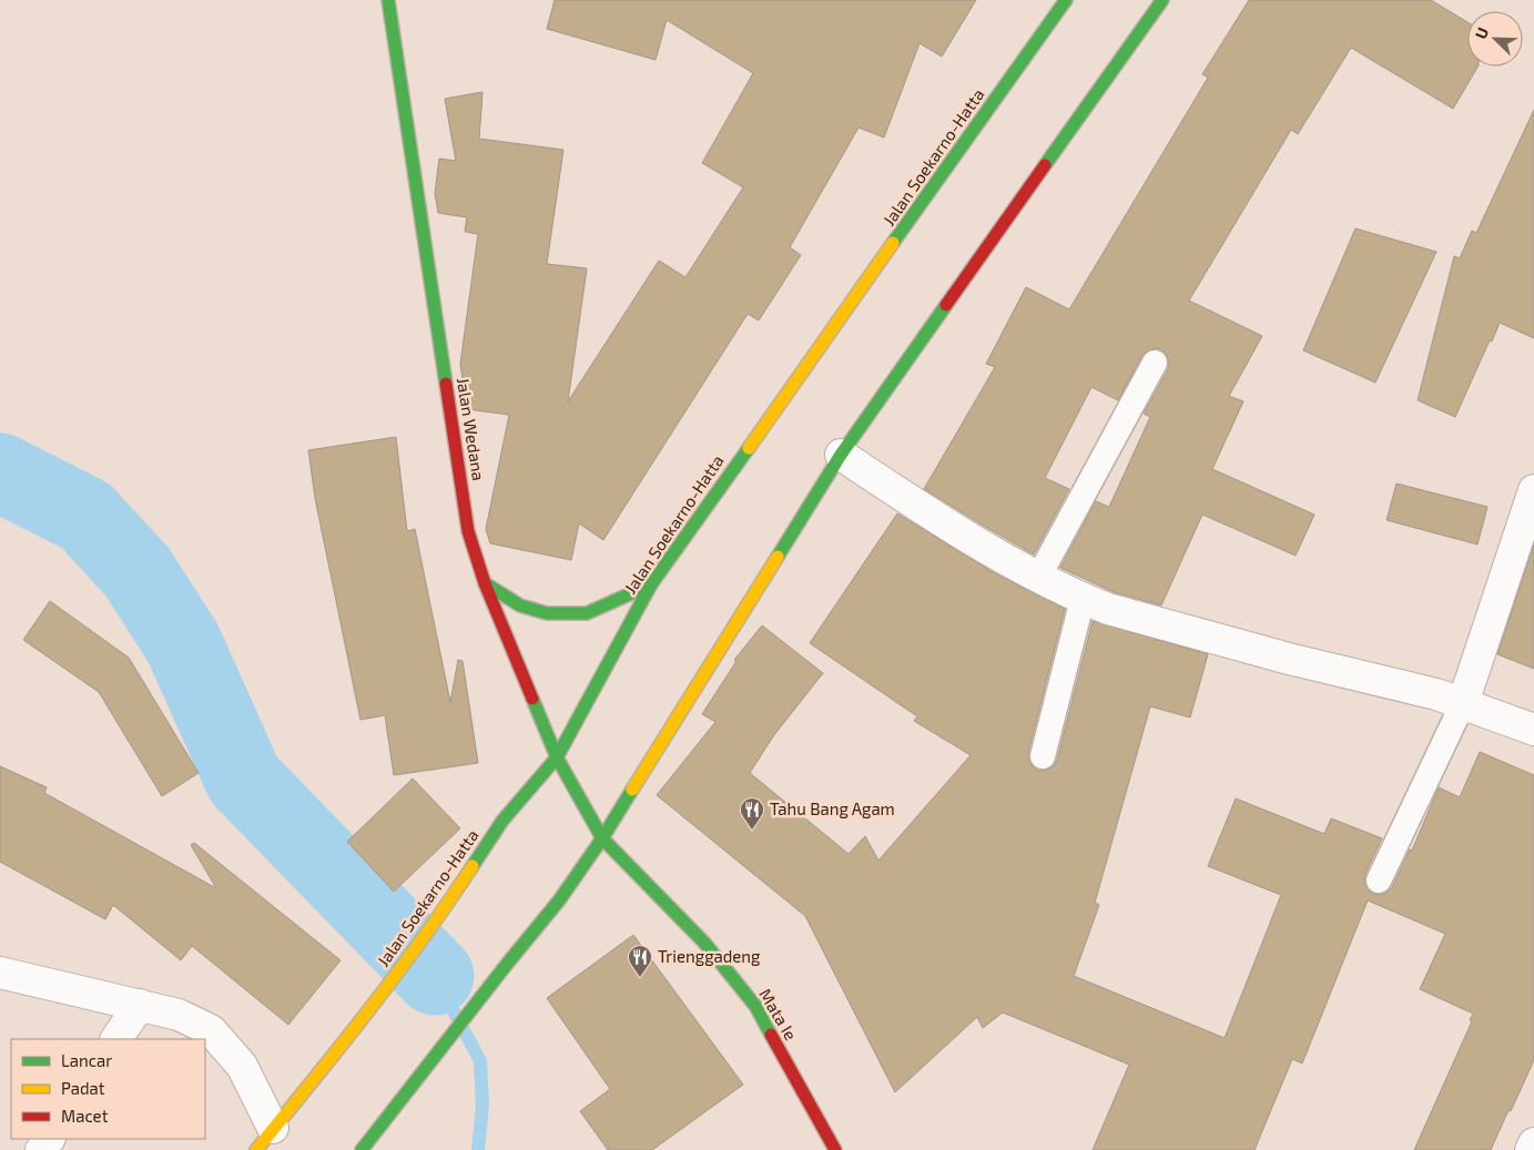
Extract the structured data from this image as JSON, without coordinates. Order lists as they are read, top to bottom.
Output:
{
  "streets": {
    "main road": ["Jalan Soekarno-Hatta", "Jalan Wedana", "Mata Ie"]
  },
  "crossings": [
    ["Jalan Soekarno-Hatta", "Jalan Wedana"],
    ["Jalan Wedana", "Mata Ie"]
  ],
  "places": {
    "restaurant": ["Tahu Bang Agam", "Trienggadeng"]
  },
  "legend": ["Lancar", "Padat", "Macet"],
  "north": "top left"
}
